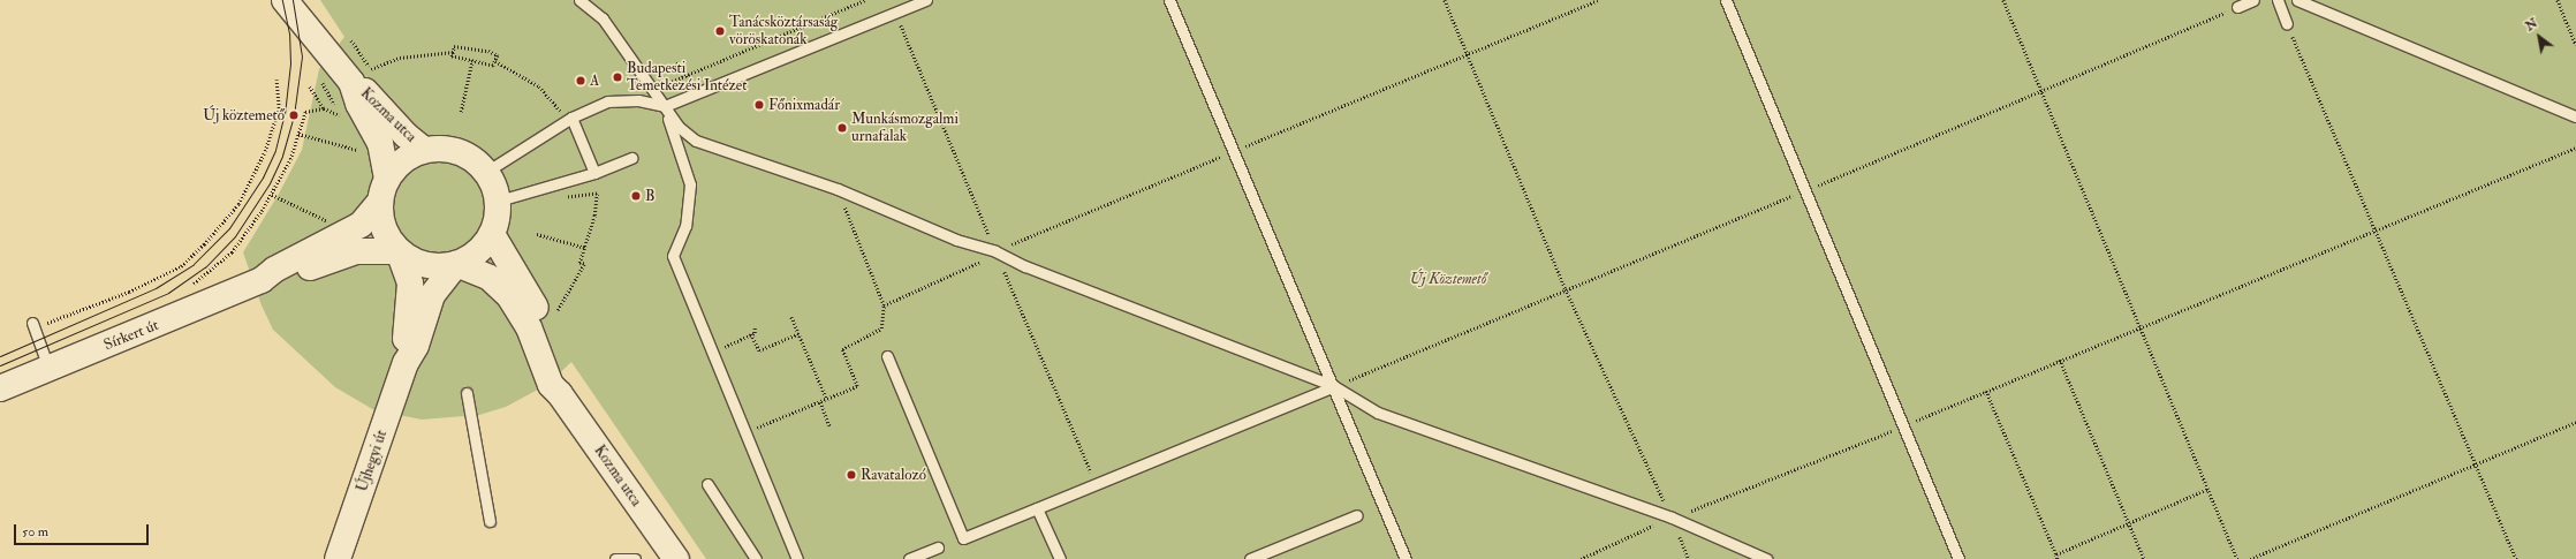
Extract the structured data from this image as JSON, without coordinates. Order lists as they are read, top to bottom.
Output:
{
  "streets": {
    "street": ["Kozma utca", "Sírkert út", "Újhegyi út"]
  },
  "crossings": [
    ["Kozma utca", "Sírkert út"],
    ["Kozma utca", "Újhegyi út"],
    ["Sírkert út", "Újhegyi út"]
  ],
  "parks": ["Új Köztemető"],
  "places": [
    "Tanácsköztársaság vöröskatonák",
    "Budapesti Temetkezési Intézet",
    "A",
    "Főnixmadár",
    "Új köztemető",
    "Munkásmozgalmi urnafalak",
    "B",
    "Ravatalozó"
  ],
  "scale_bar": "50 m",
  "north": "top left"
}
